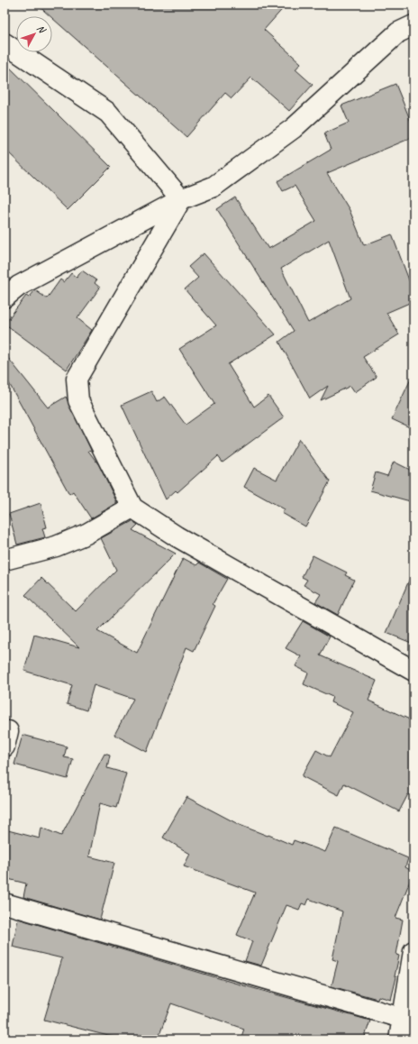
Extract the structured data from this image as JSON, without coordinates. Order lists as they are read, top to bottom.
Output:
{
  "north": "top right"
}
